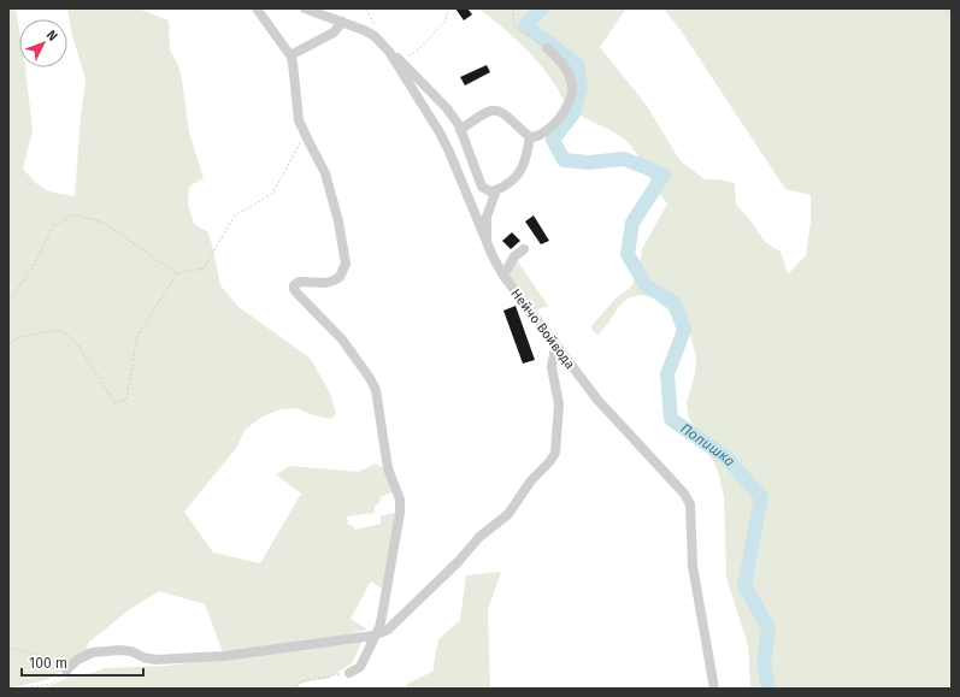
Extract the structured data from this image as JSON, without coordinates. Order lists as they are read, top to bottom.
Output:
{
  "streets": {
    "street": ["Нейчо Войвода"]
  },
  "water": ["Попишка"],
  "scale_bar": "100 m",
  "north": "top right"
}
